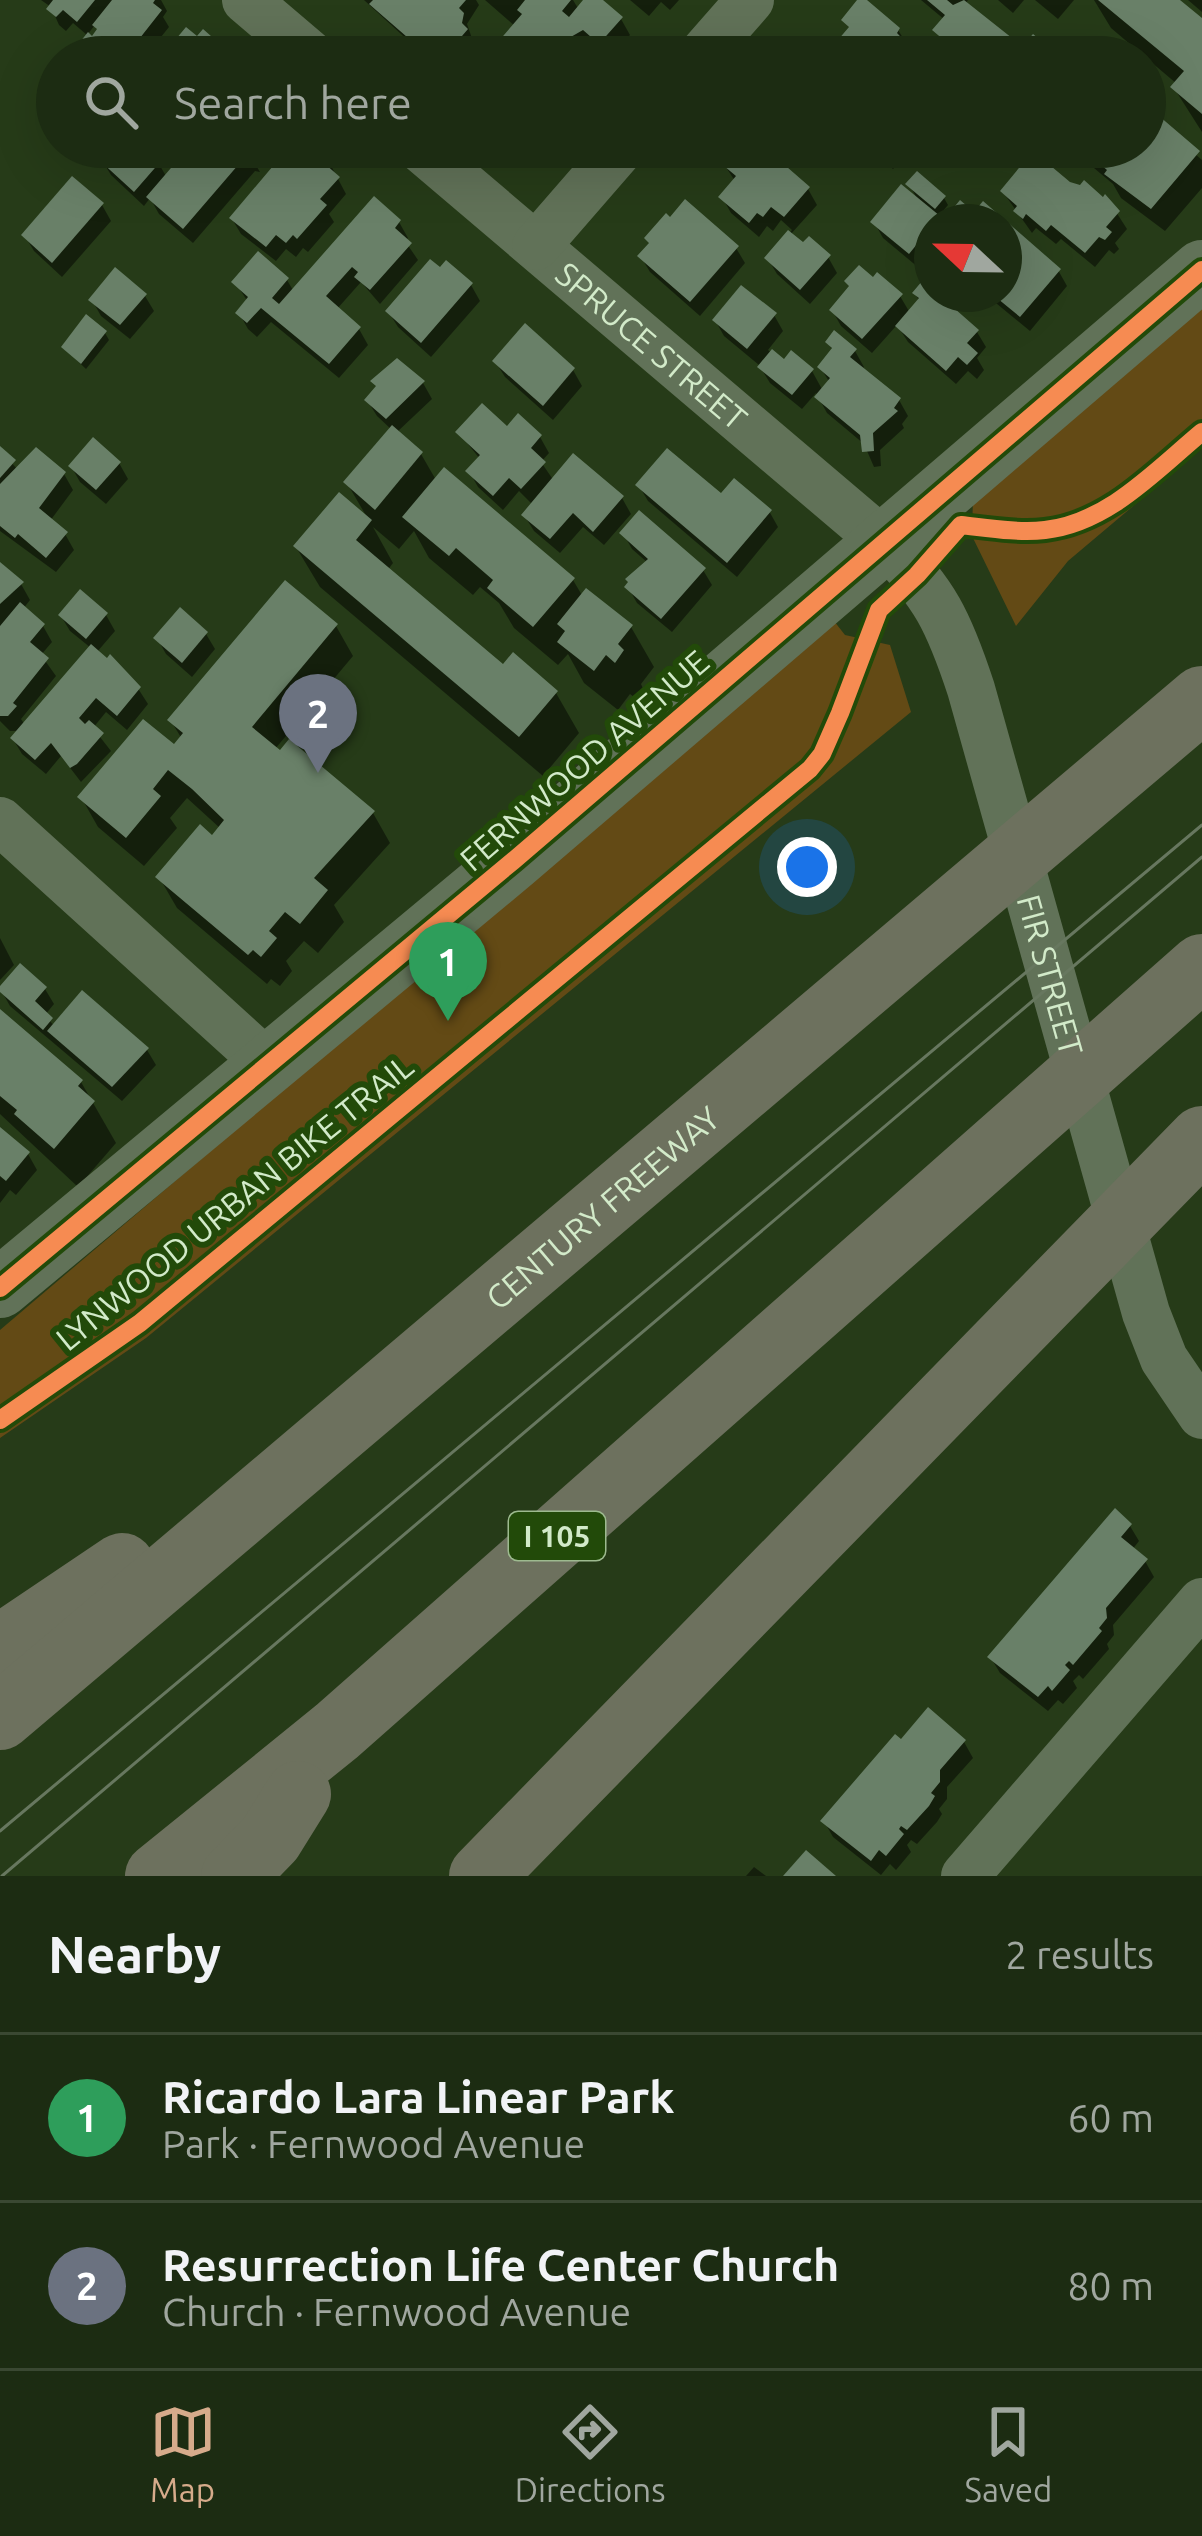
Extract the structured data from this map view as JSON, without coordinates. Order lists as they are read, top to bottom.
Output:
{
  "streets": {
    "highway": ["CENTURY FREEWAY", "I 105"],
    "street": ["SPRUCE STREET", "FERNWOOD AVENUE", "FIR STREET"],
    "cycle path": ["LYNWOOD URBAN BIKE TRAIL"]
  },
  "crossings": [
    ["SPRUCE STREET", "FERNWOOD AVENUE"],
    ["SPRUCE STREET", "FIR STREET"],
    ["FERNWOOD AVENUE", "FIR STREET"]
  ],
  "north": "left",
  "page": {
    "search": "Search here",
    "pins": ["2", "1"],
    "heading": ["Nearby", "2 results"],
    "list": [
      {
        "mark": "1",
        "name": "Ricardo Lara Linear Park",
        "note": "Park · Fernwood Avenue",
        "value": "60 m"
      },
      {
        "mark": "2",
        "name": "Resurrection Life Center Church",
        "note": "Church · Fernwood Avenue",
        "value": "80 m"
      }
    ],
    "nav": ["Map", "Directions", "Saved"]
  }
}
